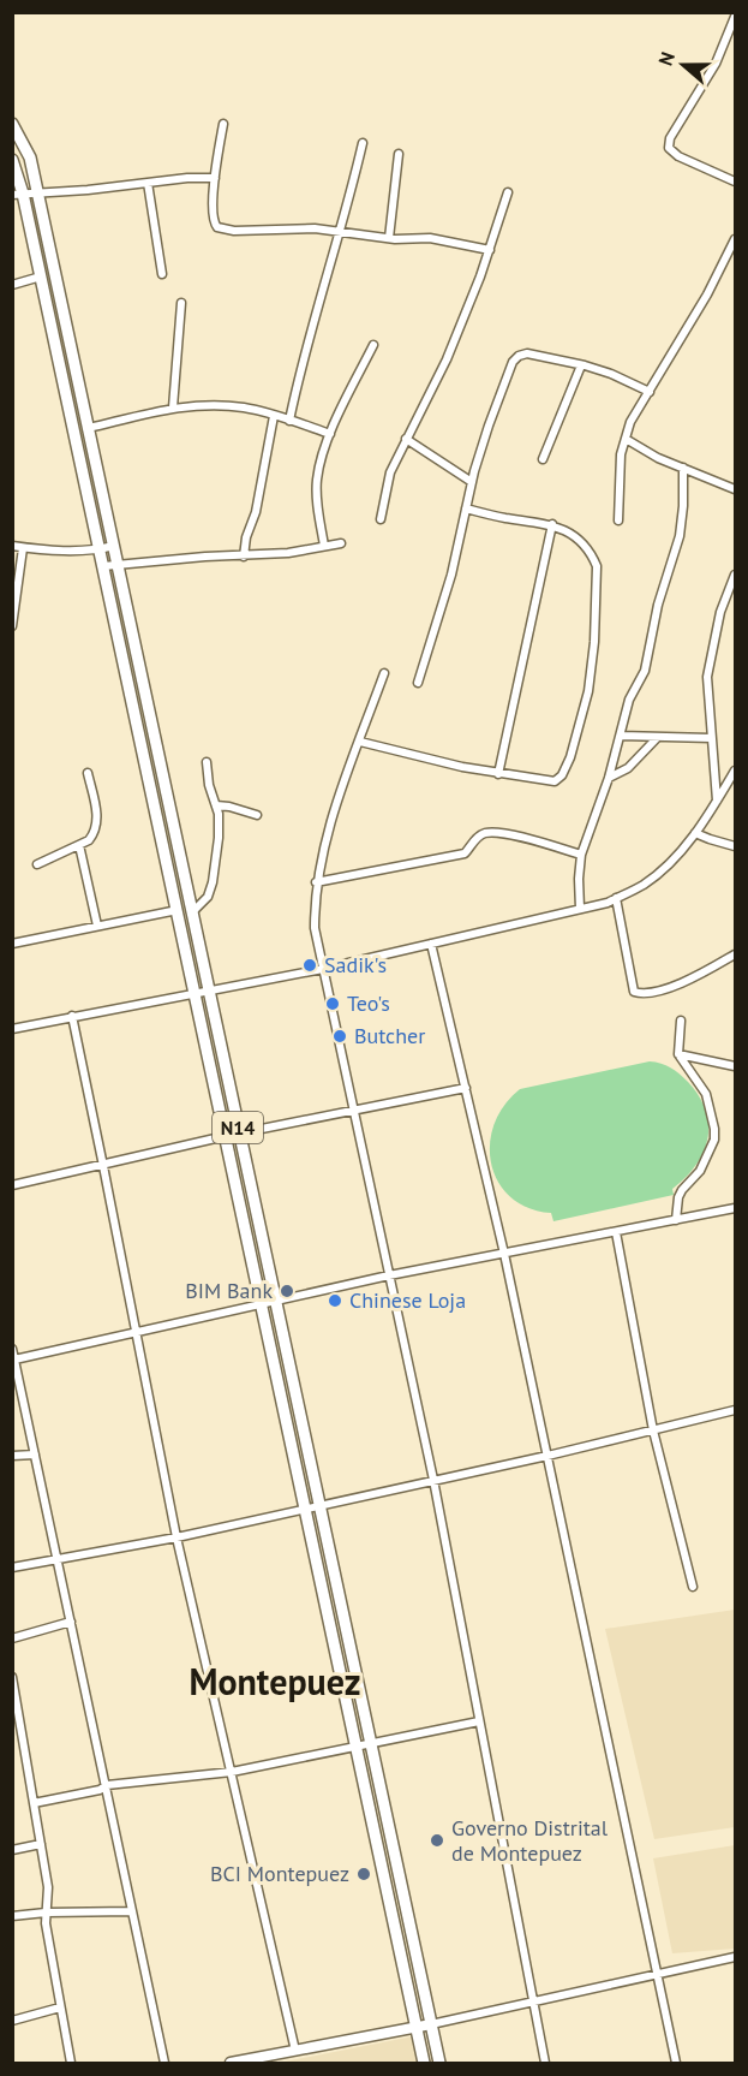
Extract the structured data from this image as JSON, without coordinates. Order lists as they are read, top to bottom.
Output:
{
  "streets": {
    "main road": ["N14"]
  },
  "districts": ["Montepuez"],
  "places": [
    "Sadik's",
    "Teo's",
    "Butcher",
    "BIM Bank",
    "Chinese Loja",
    "Governo Distrital de Montepuez",
    "BCI Montepuez"
  ],
  "north": "left"
}
